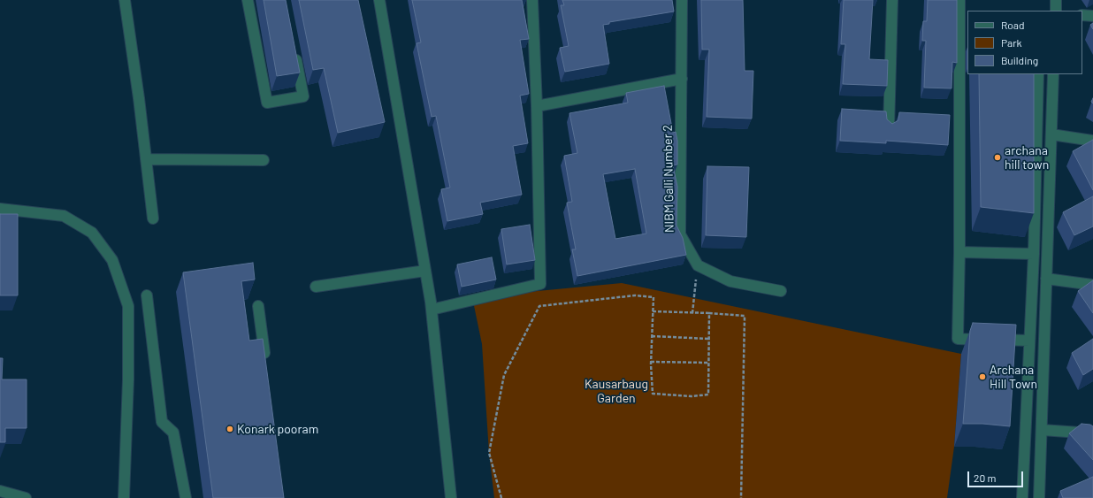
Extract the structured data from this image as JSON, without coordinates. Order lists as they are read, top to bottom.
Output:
{
  "streets": {
    "street": ["NIBM Galli Number 2"]
  },
  "parks": ["Kausarbaug Garden"],
  "places": ["archana hill town", "Archana Hill Town", "Konark pooram"],
  "legend": ["Road", "Park", "Building"],
  "scale_bar": "20 m"
}
